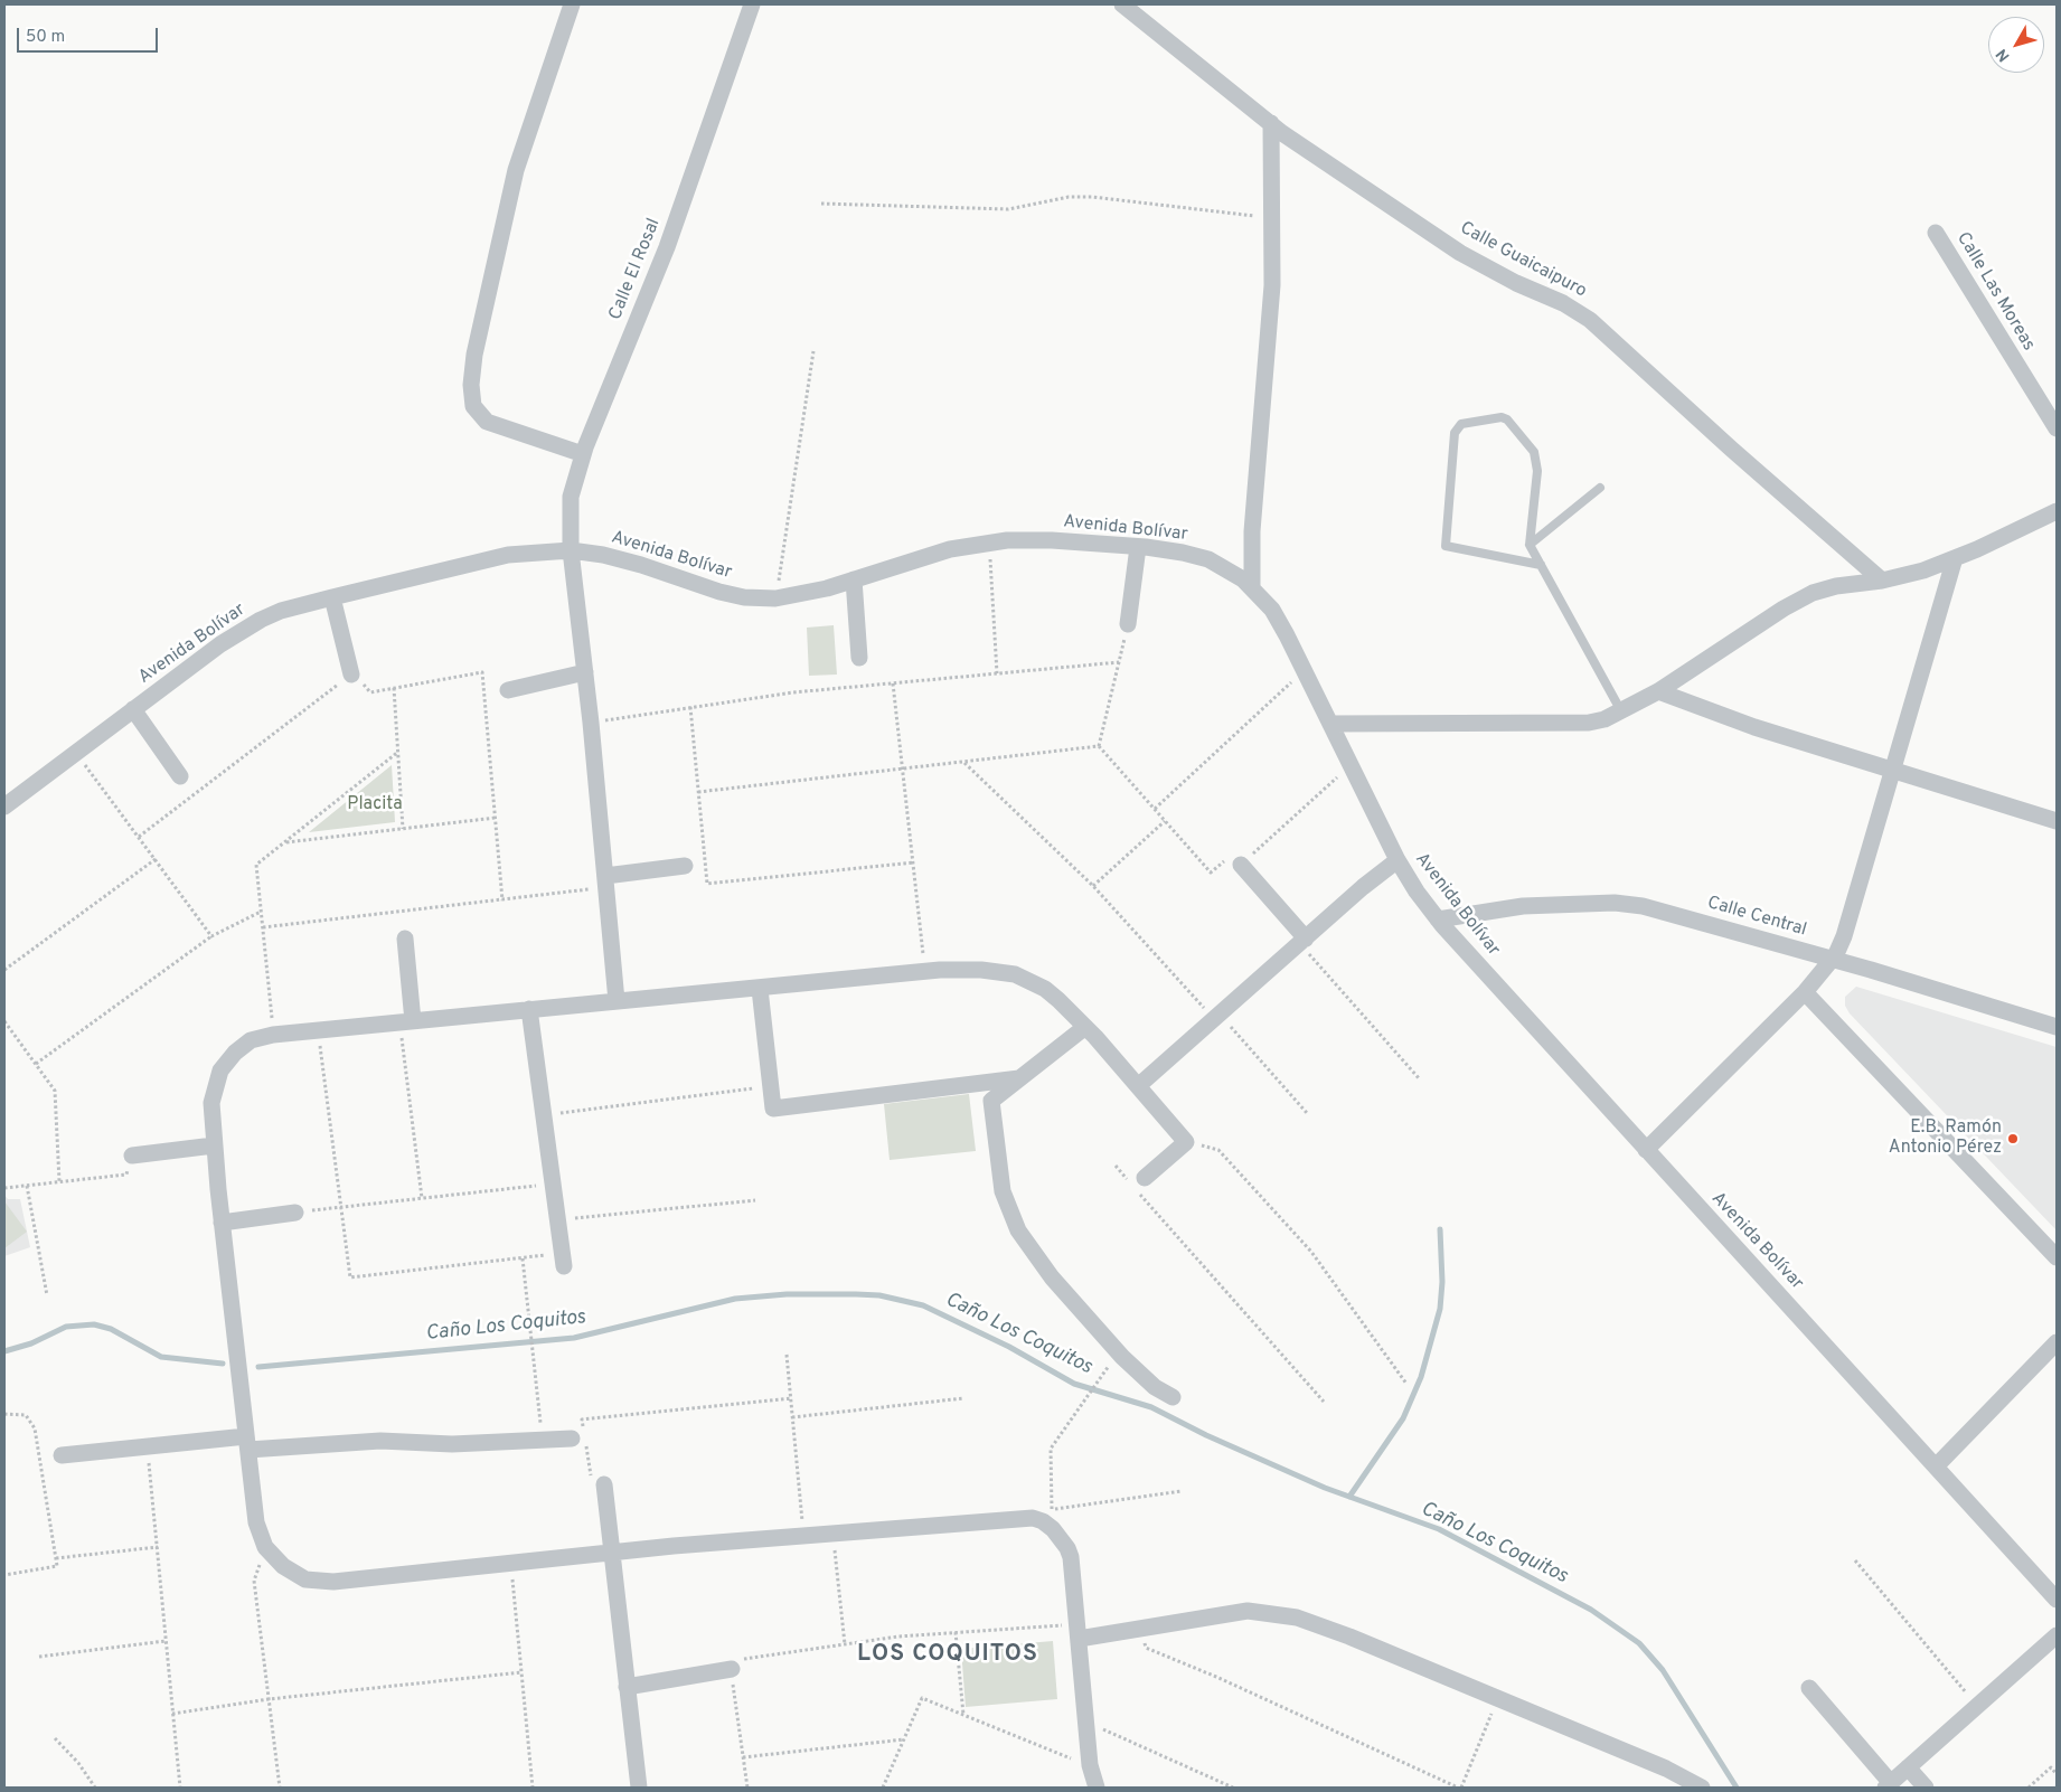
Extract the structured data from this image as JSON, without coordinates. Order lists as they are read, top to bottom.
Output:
{
  "streets": {
    "street": [
      "Calle Guaicaipuro",
      "Calle El Rosal",
      "Calle Las Moreas",
      "Avenida Bolívar",
      "Calle Central"
    ]
  },
  "crossings": [
    ["Calle El Rosal", "Avenida Bolívar"],
    ["Avenida Bolívar", "Calle Central"]
  ],
  "districts": ["LOS COQUITOS"],
  "water": ["Caño Los Coquitos"],
  "parks": ["Placita"],
  "places": ["E.B. Ramón Antonio Pérez"],
  "scale_bar": "50 m",
  "north": "bottom left"
}
